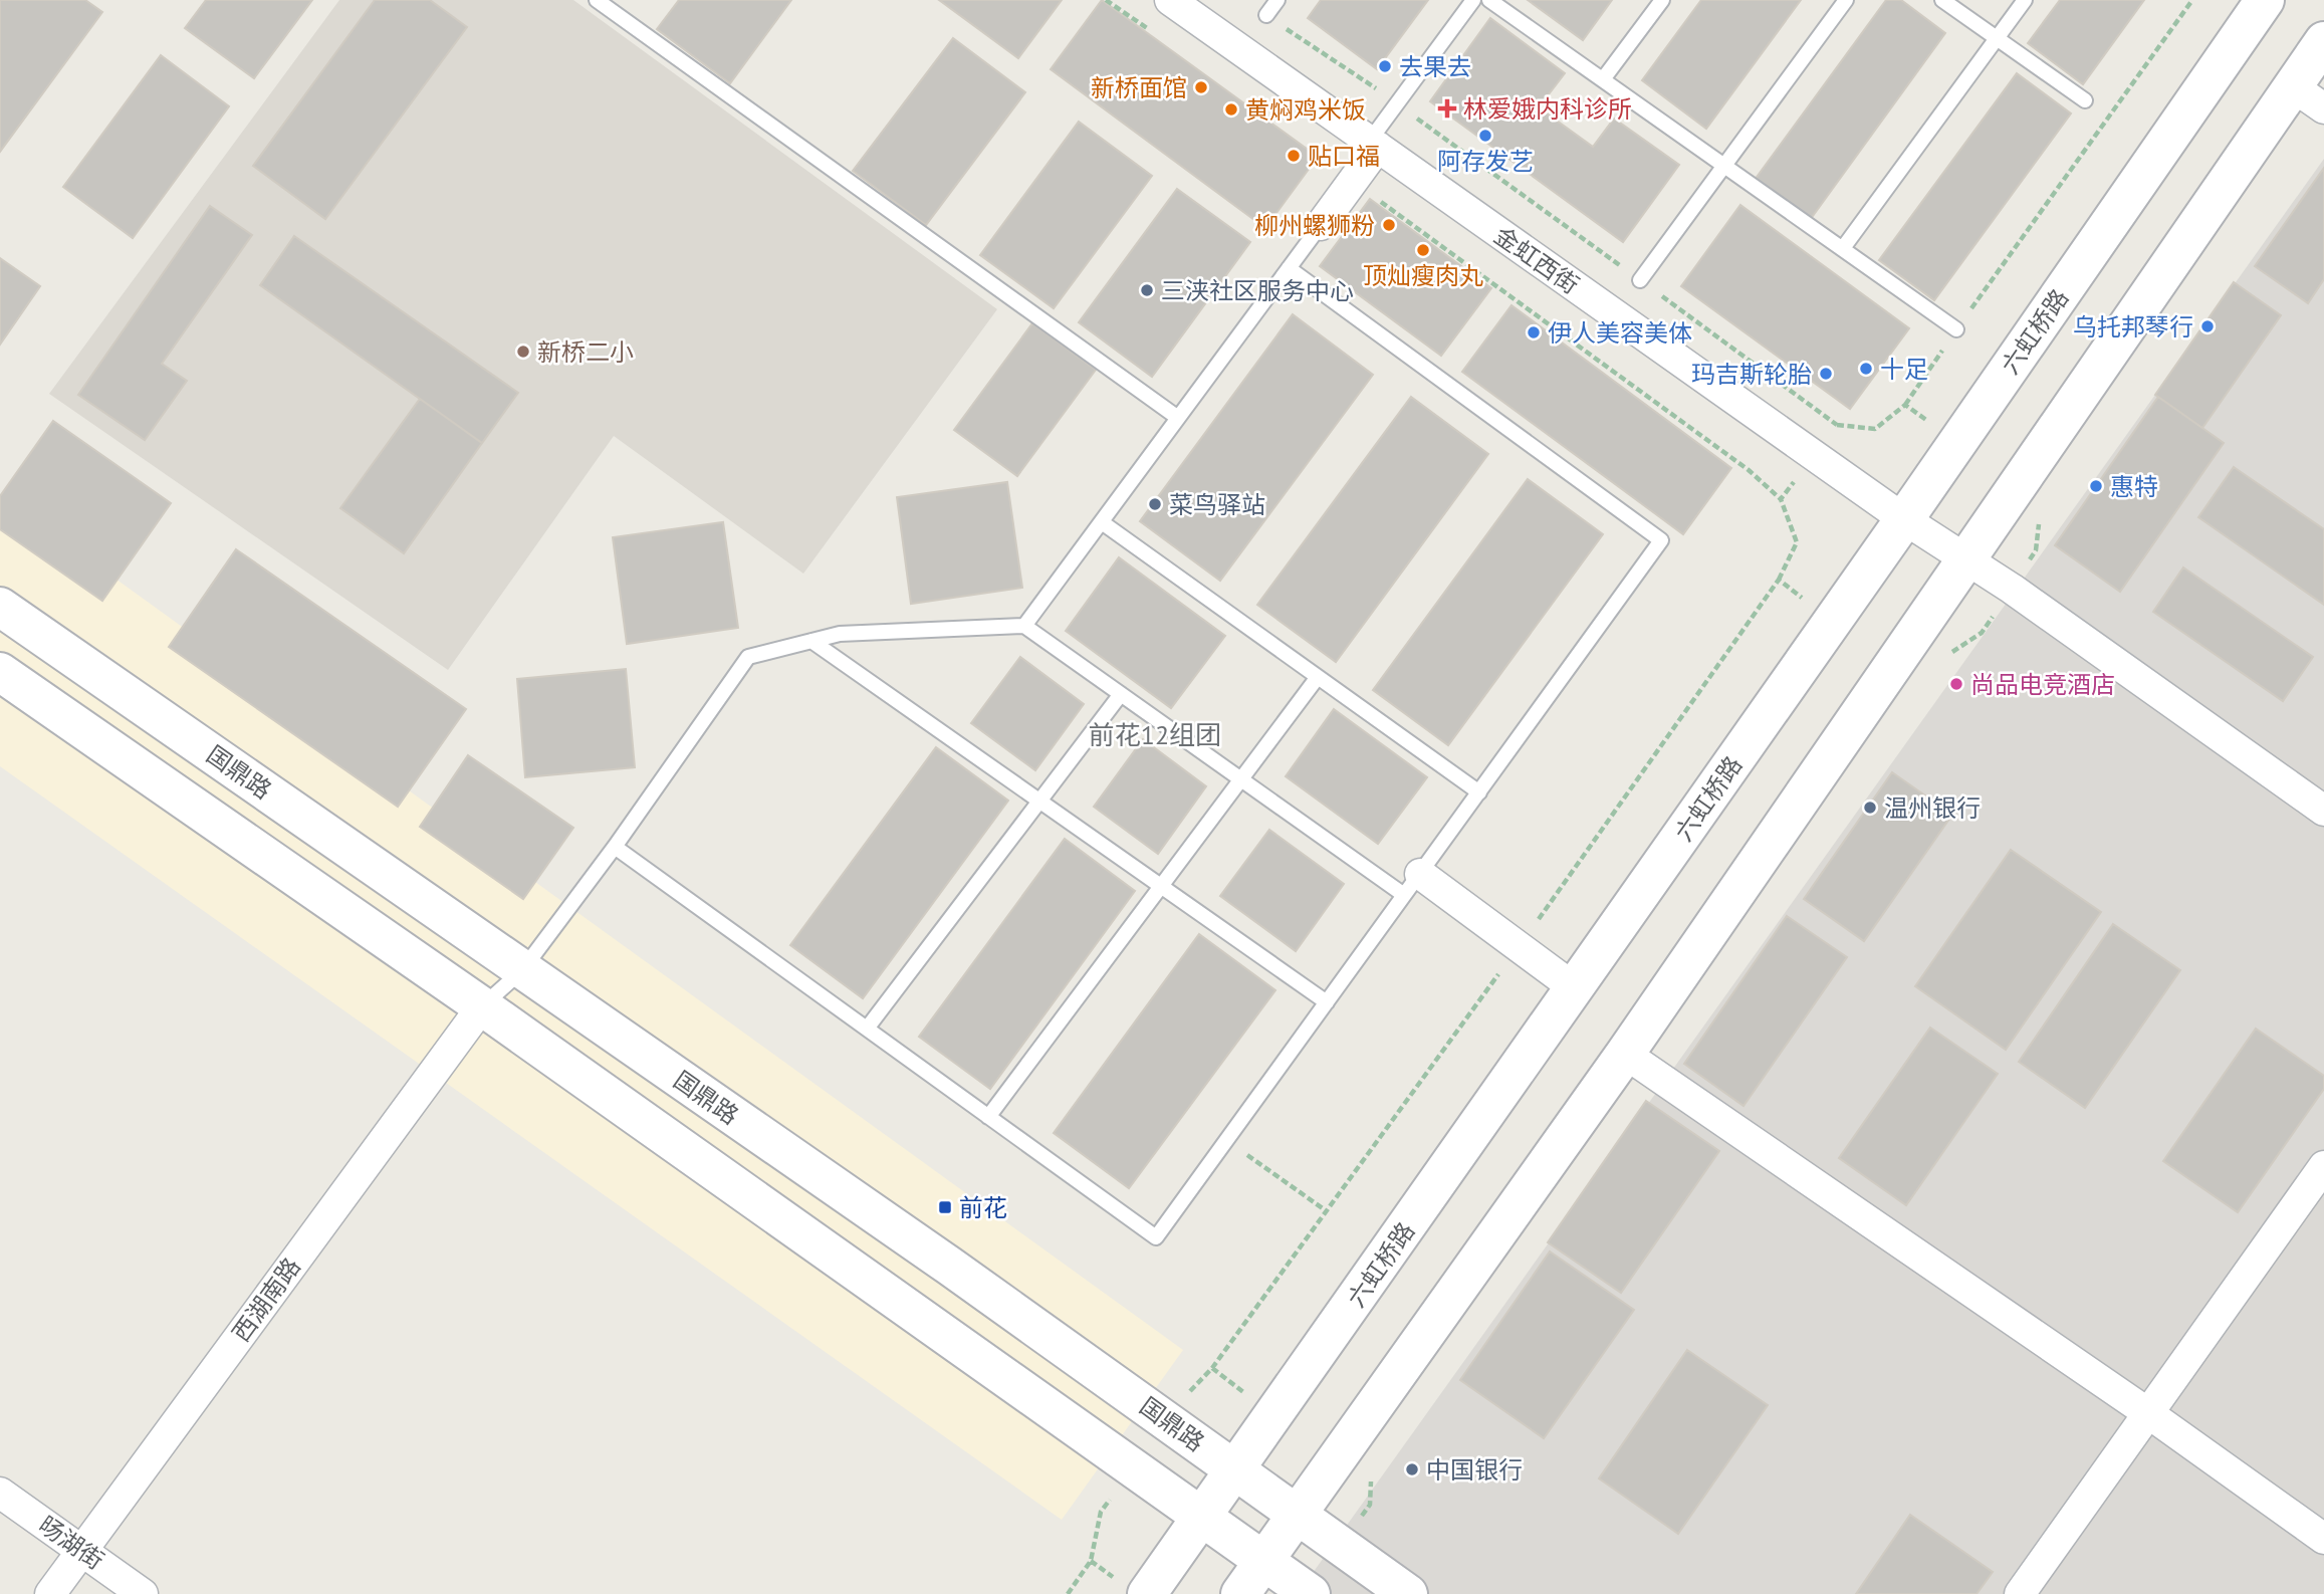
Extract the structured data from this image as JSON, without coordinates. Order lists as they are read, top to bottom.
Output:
{
  "streets": {
    "main road": ["六虹桥路", "国鼎路"],
    "street": ["金虹西街", "西湖南路", "旸湖街"]
  },
  "crossings": [
    ["金虹西街", "六虹桥路"],
    ["六虹桥路", "国鼎路"],
    ["西湖南路", "旸湖街"]
  ],
  "districts": ["前花12组团"],
  "places": {
    "other": [
      "去果去",
      "新桥面馆",
      "黄焖鸡米饭",
      "阿存发艺",
      "贴口福",
      "柳州螺狮粉",
      "顶灿瘦肉丸",
      "三浃社区服务中心",
      "乌托邦琴行",
      "伊人美容美体",
      "新桥二小",
      "十足",
      "玛吉斯轮胎",
      "惠特",
      "菜鸟驿站",
      "尚品电竞酒店",
      "温州银行",
      "中国银行"
    ],
    "health": ["林爱娥内科诊所"],
    "transit": ["前花"]
  }
}
